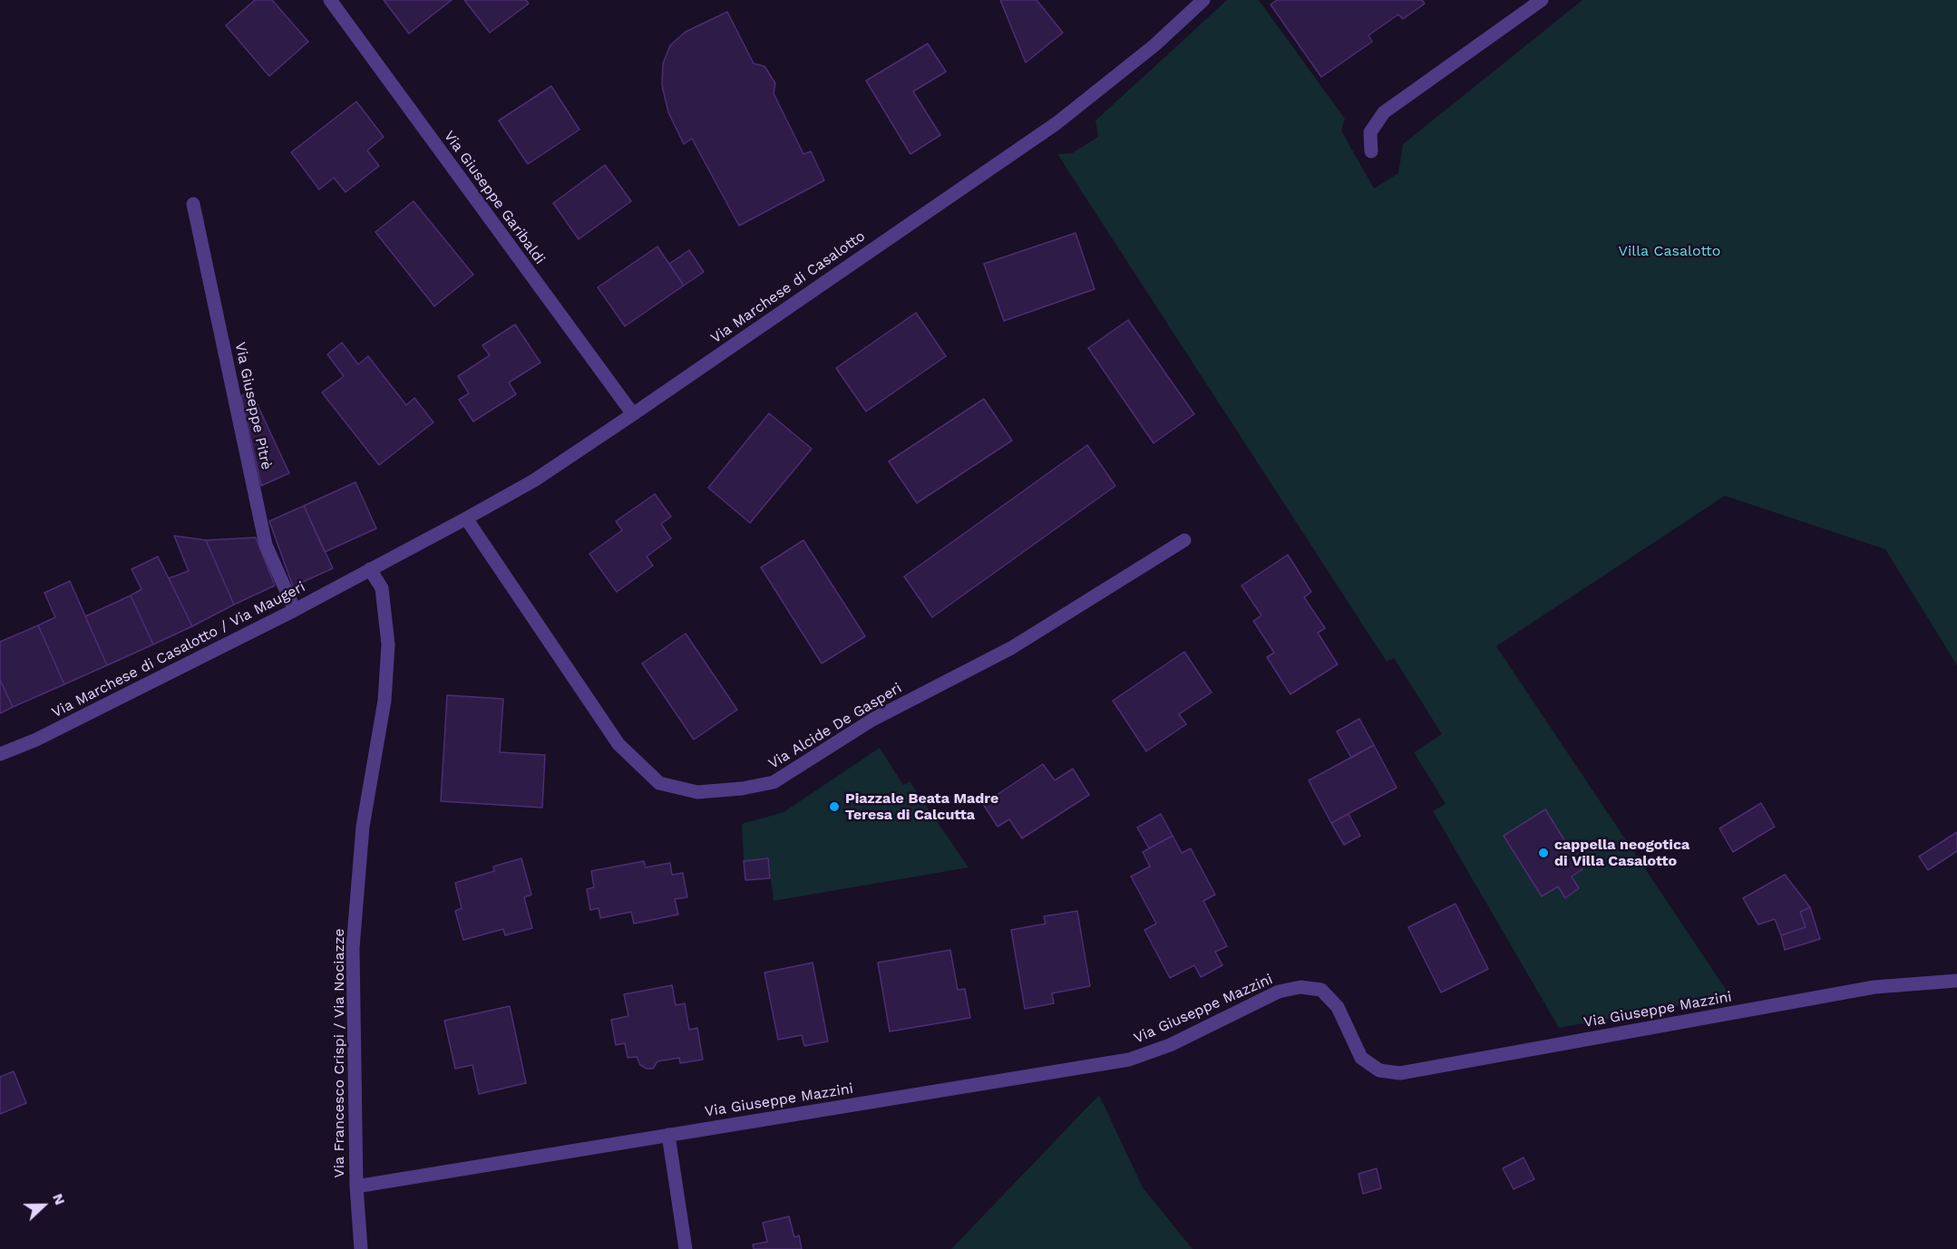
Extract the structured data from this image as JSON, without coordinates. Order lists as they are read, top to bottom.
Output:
{
  "streets": {
    "street": [
      "Via Giuseppe Garibaldi",
      "Via Marchese di Casalotto",
      "Via Giuseppe Pitrè",
      "Via Marchese di Casalotto / Via Maugeri",
      "Via Alcide De Gasperi",
      "Via Giuseppe Mazzini",
      "Via Francesco Crispi / Via Nociazze"
    ]
  },
  "crossings": [
    ["Via Giuseppe Garibaldi", "Via Marchese di Casalotto"],
    ["Via Marchese di Casalotto", "Via Marchese di Casalotto / Via Maugeri"],
    ["Via Marchese di Casalotto", "Via Alcide De Gasperi"],
    ["Via Marchese di Casalotto", "Via Francesco Crispi / Via Nociazze"],
    ["Via Giuseppe Pitrè", "Via Marchese di Casalotto / Via Maugeri"],
    ["Via Marchese di Casalotto / Via Maugeri", "Via Francesco Crispi / Via Nociazze"],
    ["Via Giuseppe Mazzini", "Via Francesco Crispi / Via Nociazze"]
  ],
  "parks": ["Villa Casalotto"],
  "places": ["Piazzale Beata Madre Teresa di Calcutta", "cappella neogotica di Villa Casalotto"],
  "north": "right"
}
